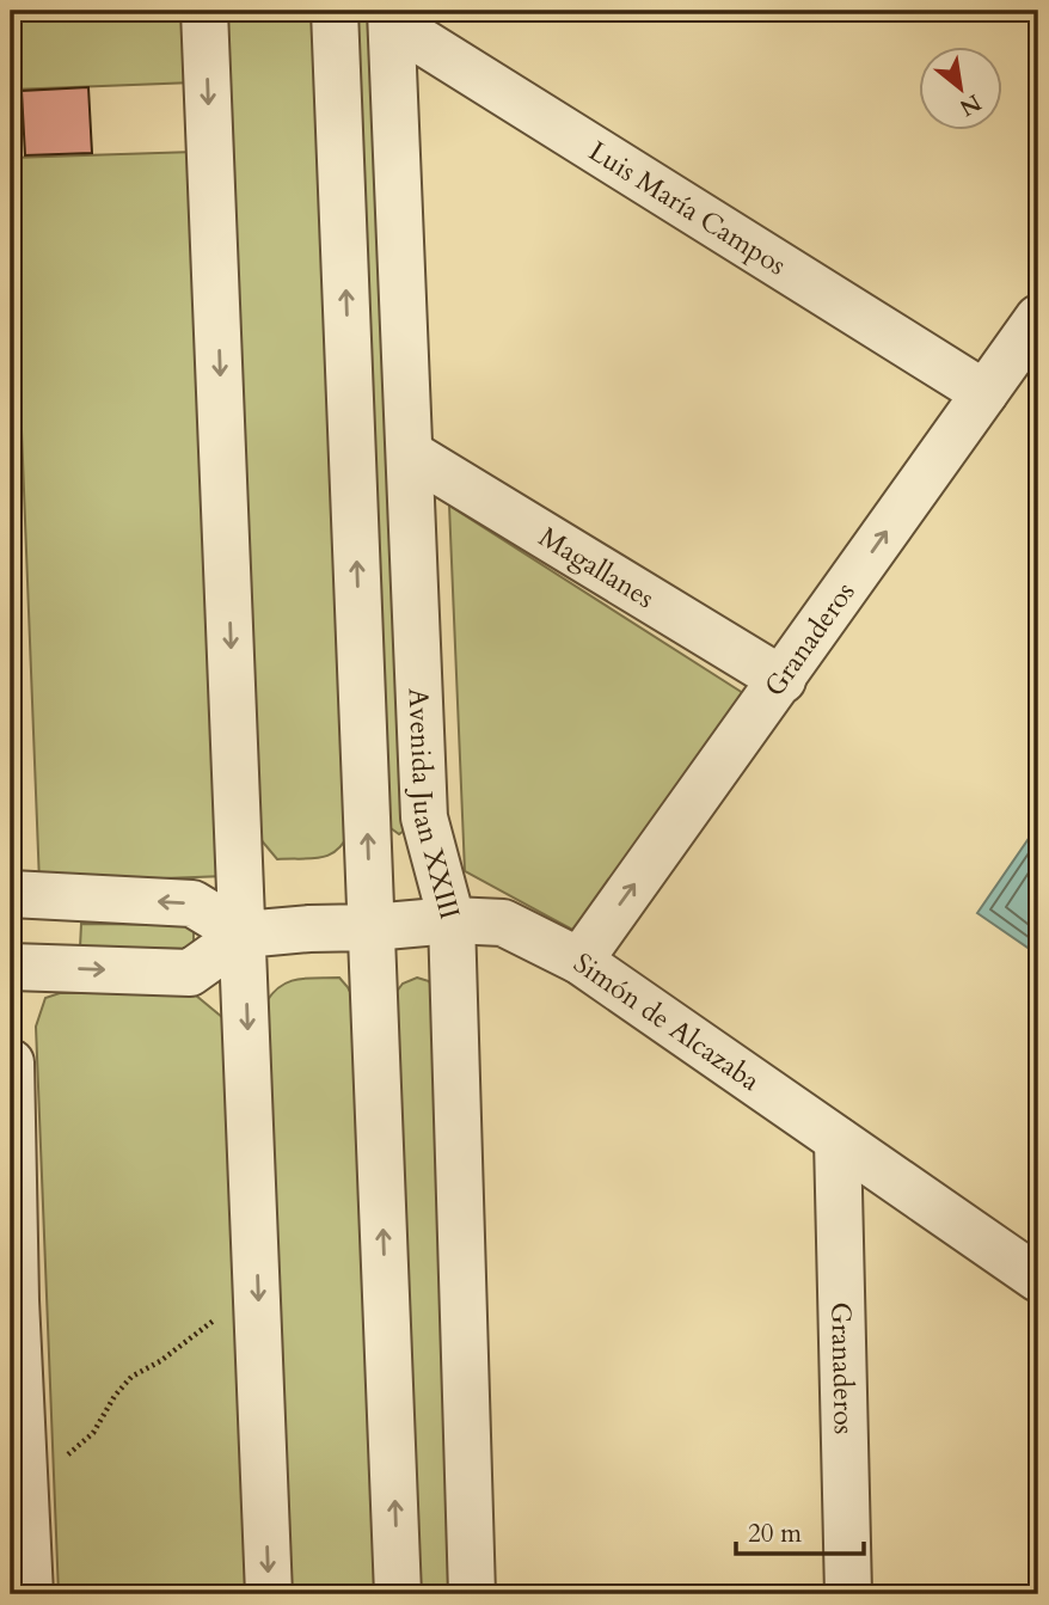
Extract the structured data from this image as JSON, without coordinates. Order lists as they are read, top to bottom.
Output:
{
  "streets": {
    "street": [
      "Luis María Campos",
      "Magallanes",
      "Granaderos",
      "Avenida Juan XXIII",
      "Simón de Alcazaba"
    ]
  },
  "crossings": [
    ["Luis María Campos", "Granaderos"],
    ["Luis María Campos", "Avenida Juan XXIII"],
    ["Magallanes", "Granaderos"],
    ["Magallanes", "Avenida Juan XXIII"],
    ["Granaderos", "Simón de Alcazaba"],
    ["Avenida Juan XXIII", "Simón de Alcazaba"]
  ],
  "one_way": ["Granaderos"],
  "scale_bar": "20 m",
  "north": "bottom right"
}
